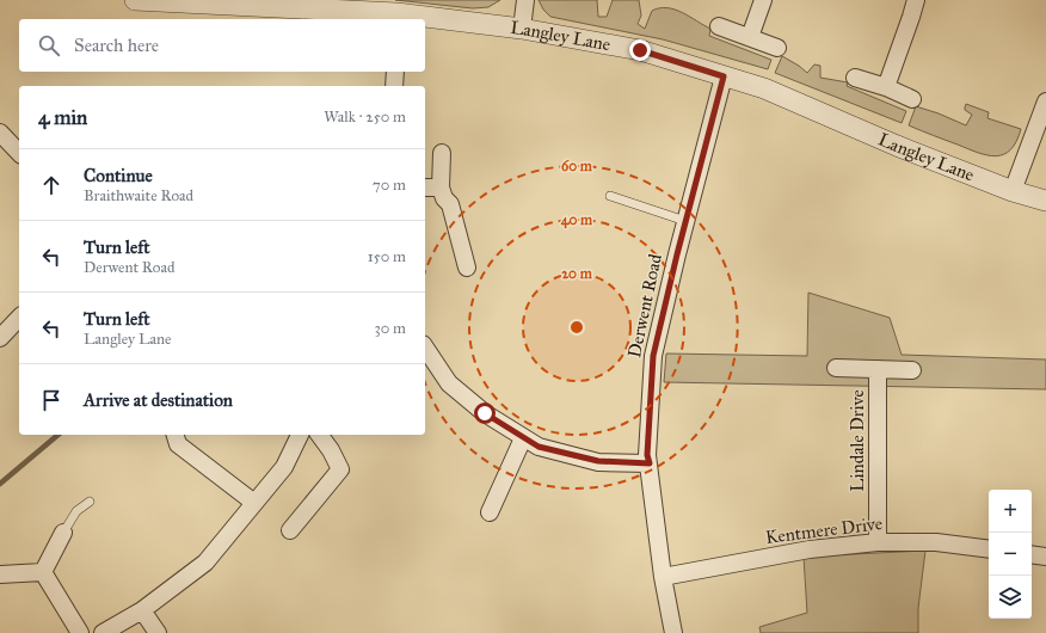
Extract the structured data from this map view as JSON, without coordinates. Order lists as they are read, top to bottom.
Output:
{
  "streets": {
    "street": [
      "Langley Lane",
      "Derwent Road",
      "Lindale Drive",
      "Kentmere Drive"
    ]
  },
  "crossings": [
    ["Langley Lane", "Derwent Road"],
    ["Derwent Road", "Kentmere Drive"],
    ["Lindale Drive", "Kentmere Drive"]
  ],
  "page": {
    "search": "Search here",
    "heading": ["4 min", "Walk · 250 m"],
    "list": [
      ["Continue", "Braithwaite Road", "70 m"],
      ["Turn left", "Derwent Road", "150 m"],
      ["Turn left", "Langley Lane", "30 m"],
      "Arrive at destination"
    ],
    "map_buttons": ["+", "−"]
  },
  "rings": ["60 m", "40 m", "20 m"]
}
